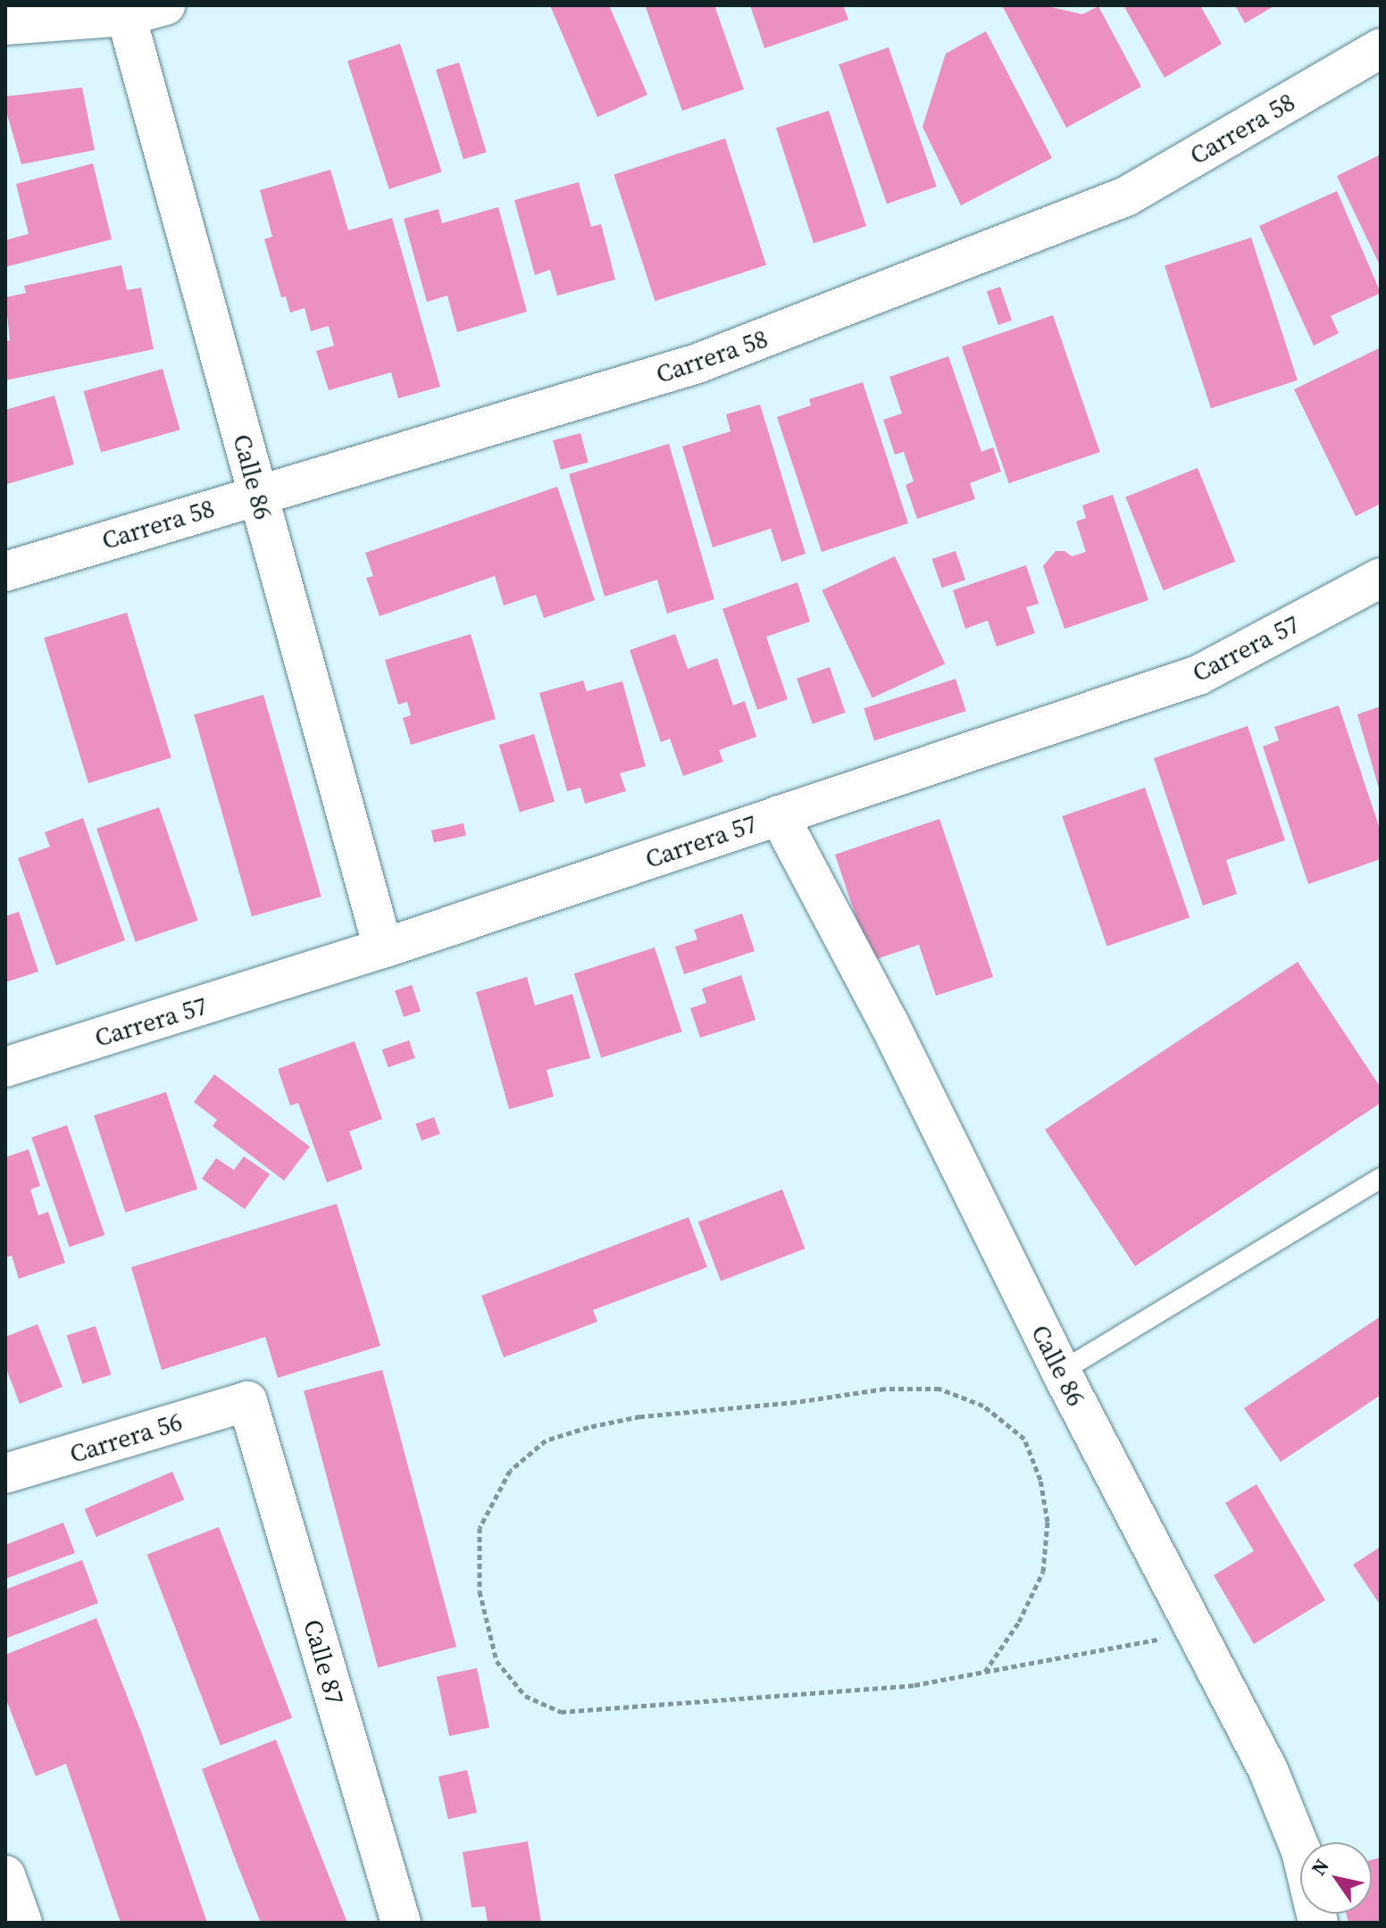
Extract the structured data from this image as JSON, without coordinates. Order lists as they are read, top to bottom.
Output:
{
  "streets": {
    "street": [
      "Carrera 58",
      "Calle 86",
      "Carrera 57",
      "Carrera 56",
      "Calle 87"
    ]
  },
  "crossings": [
    ["Carrera 58", "Calle 86"],
    ["Calle 86", "Carrera 57"],
    ["Carrera 56", "Calle 87"]
  ],
  "north": "top left"
}
